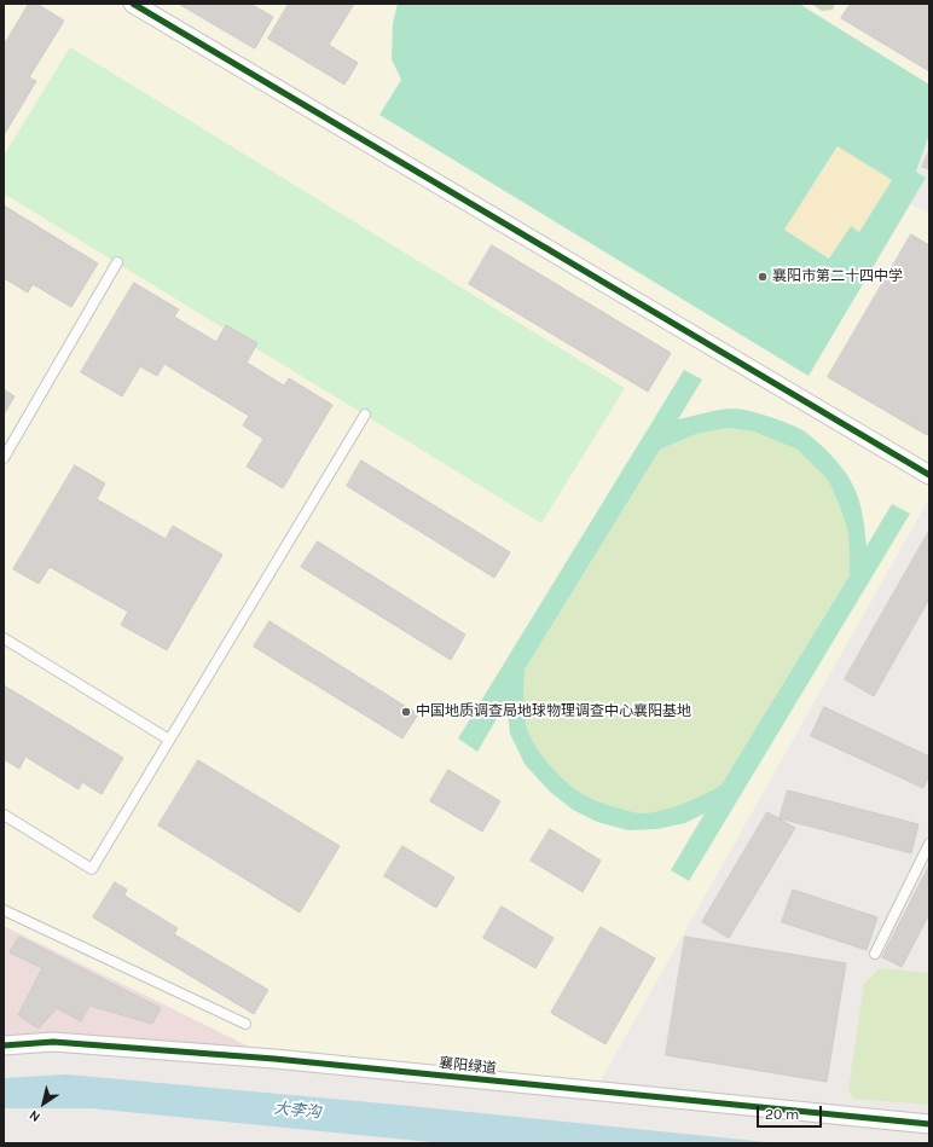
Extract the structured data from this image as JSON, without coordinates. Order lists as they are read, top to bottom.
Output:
{
  "streets": {
    "street": ["襄阳绿道"]
  },
  "water": ["大李沟"],
  "places": ["襄阳市第二十四中学", "中国地质调查局地球物理调查中心襄阳基地"],
  "scale_bar": "20 m",
  "north": "bottom left"
}
